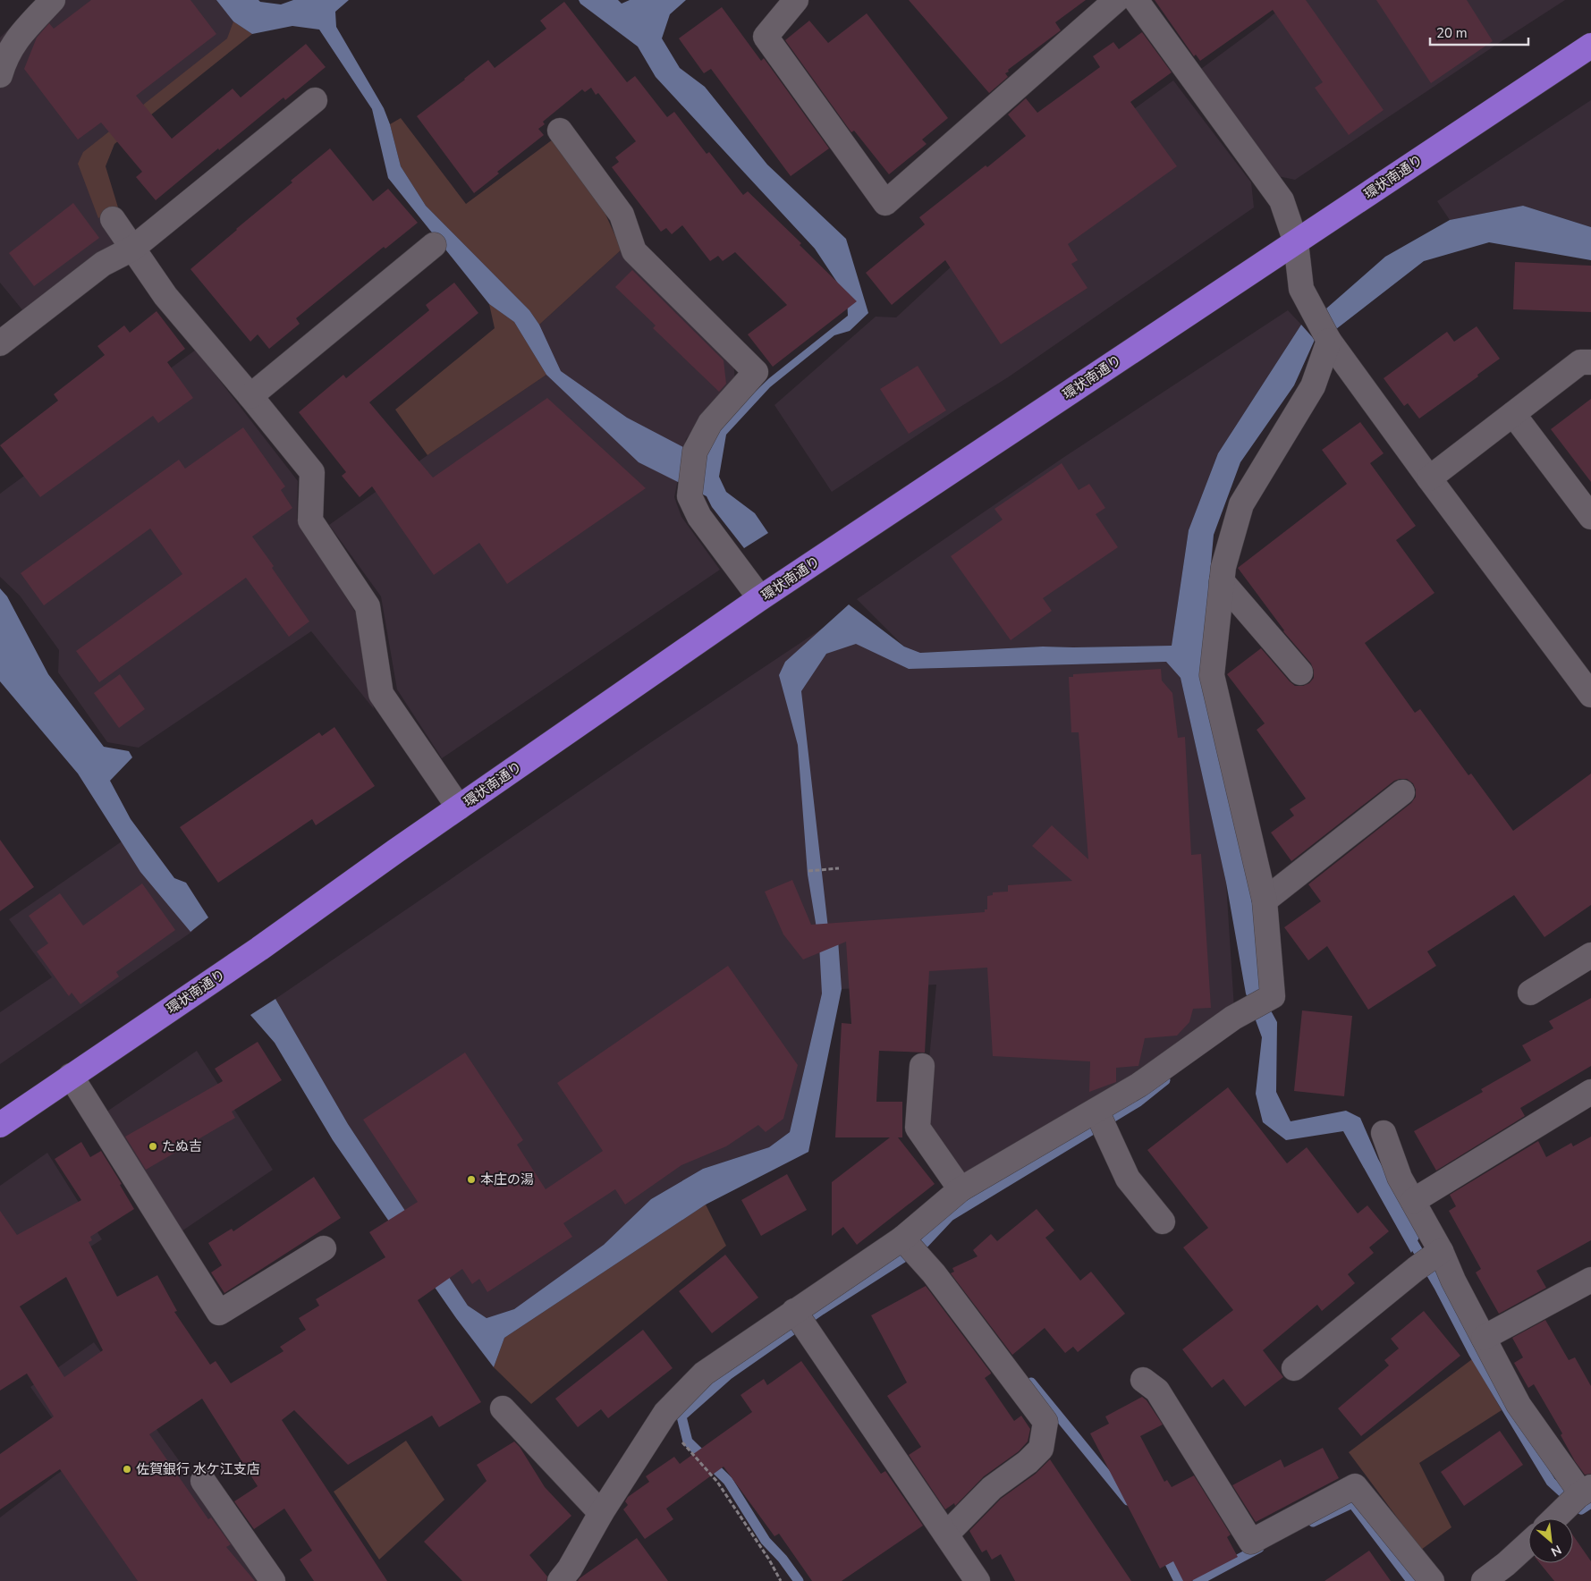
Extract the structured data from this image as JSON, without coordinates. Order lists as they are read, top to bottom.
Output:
{
  "streets": {
    "highway": ["環状南通り"]
  },
  "places": ["たぬ吉", "本庄の湯", "佐賀銀行 水ケ江支店"],
  "scale_bar": "20 m",
  "north": "bottom right"
}
